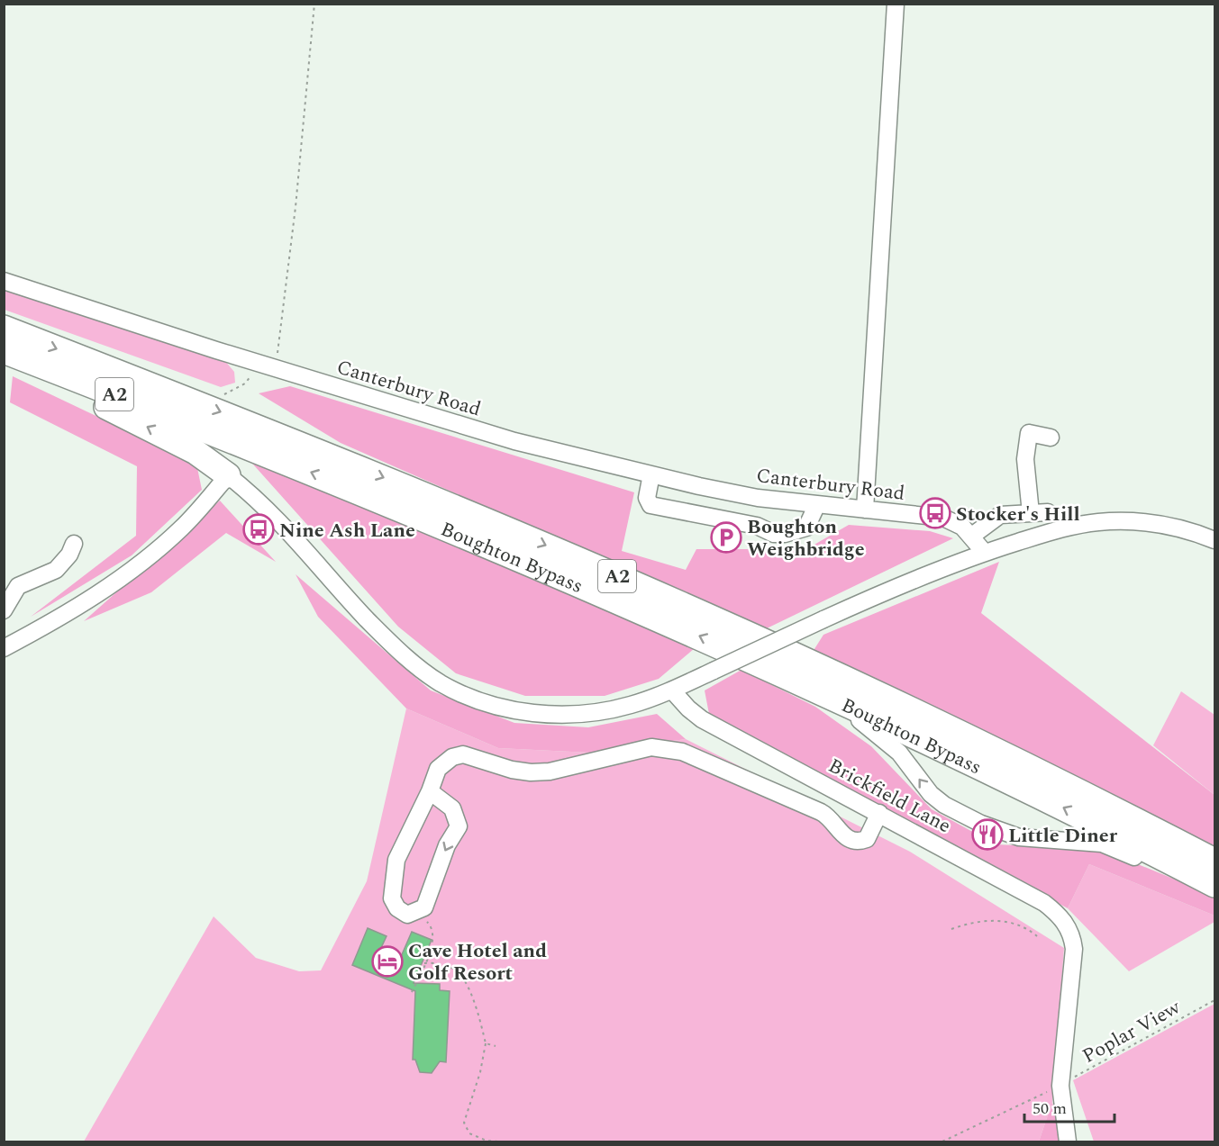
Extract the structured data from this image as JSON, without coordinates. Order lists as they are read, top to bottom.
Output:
{
  "streets": {
    "highway": ["A2", "Boughton Bypass"],
    "street": ["Canterbury Road", "Brickfield Lane"],
    "path": ["Poplar View"]
  },
  "crossings": [
    ["Brickfield Lane", "Poplar View"]
  ],
  "places": {
    "bus stop": ["Stocker's Hill", "Nine Ash Lane"],
    "parking": ["Boughton Weighbridge"],
    "restaurant": ["Little Diner"],
    "hotel": ["Cave Hotel and Golf Resort"]
  },
  "scale_bar": "50 m"
}
